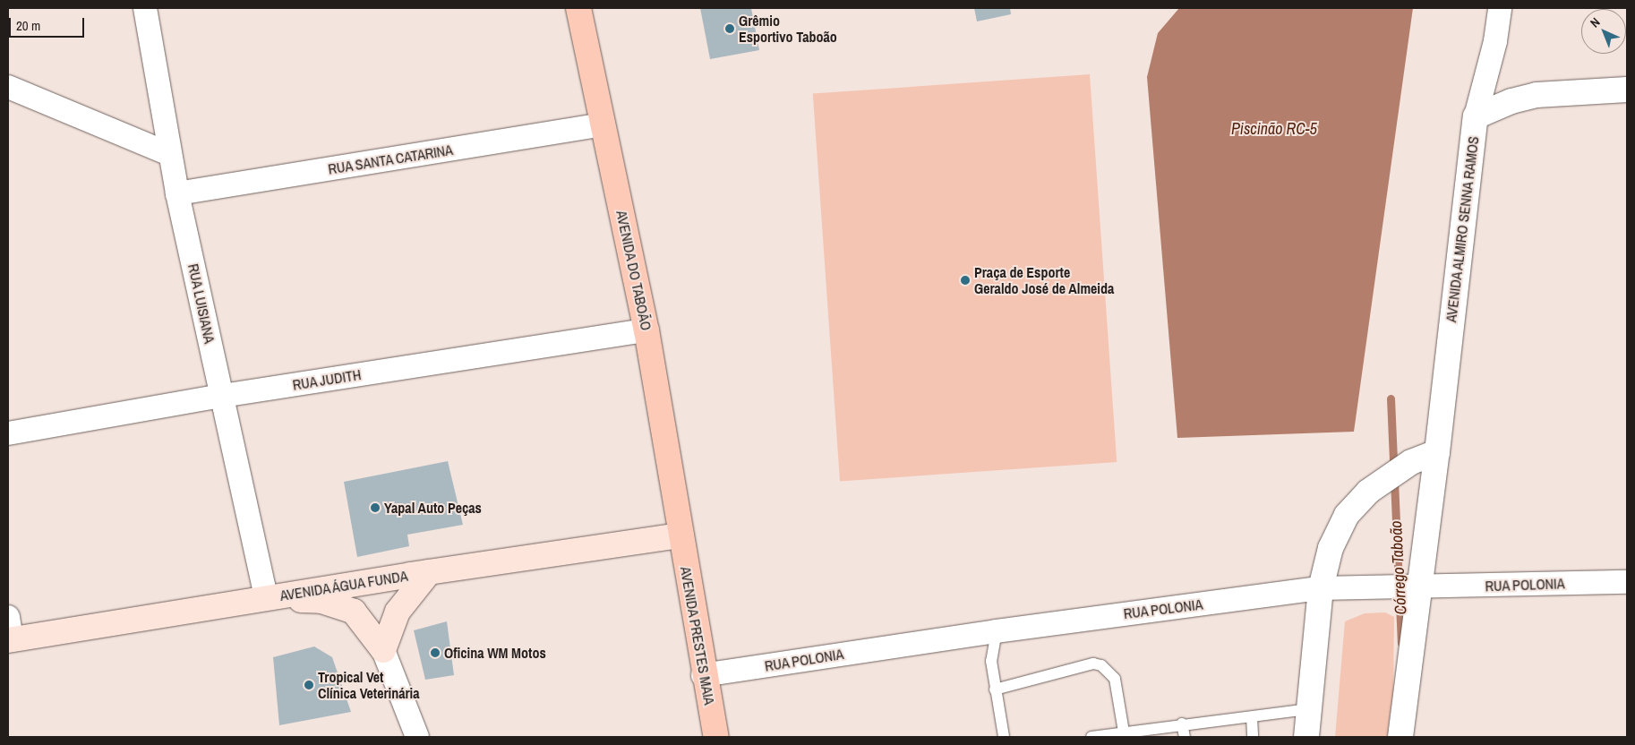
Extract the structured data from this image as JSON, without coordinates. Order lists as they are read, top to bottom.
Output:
{
  "streets": {
    "main road": ["AVENIDA DO TABOÃO", "AVENIDA ÁGUA FUNDA", "AVENIDA PRESTES MAIA"],
    "street": [
      "RUA SANTA CATARINA",
      "AVENIDA ALMIRO SENNA RAMOS",
      "RUA LUISIANA",
      "RUA JUDITH",
      "RUA POLONIA"
    ]
  },
  "crossings": [
    ["RUA SANTA CATARINA", "AVENIDA DO TABOÃO"],
    ["RUA SANTA CATARINA", "RUA LUISIANA"],
    ["AVENIDA ALMIRO SENNA RAMOS", "RUA POLONIA"],
    ["AVENIDA DO TABOÃO", "RUA JUDITH"],
    ["AVENIDA DO TABOÃO", "AVENIDA ÁGUA FUNDA"],
    ["AVENIDA DO TABOÃO", "AVENIDA PRESTES MAIA"],
    ["RUA LUISIANA", "RUA JUDITH"],
    ["RUA LUISIANA", "AVENIDA ÁGUA FUNDA"],
    ["RUA POLONIA", "AVENIDA PRESTES MAIA"],
    ["AVENIDA ÁGUA FUNDA", "AVENIDA PRESTES MAIA"]
  ],
  "water": ["Piscinão RC-5", "Córrego Taboão"],
  "places": [
    "Grêmio Esportivo Taboão",
    "Praça de Esporte Geraldo José de Almeida",
    "Yapal Auto Peças",
    "Oficina WM Motos",
    "Tropical Vet Clínica Veterinária"
  ],
  "scale_bar": "20 m",
  "north": "top left"
}
